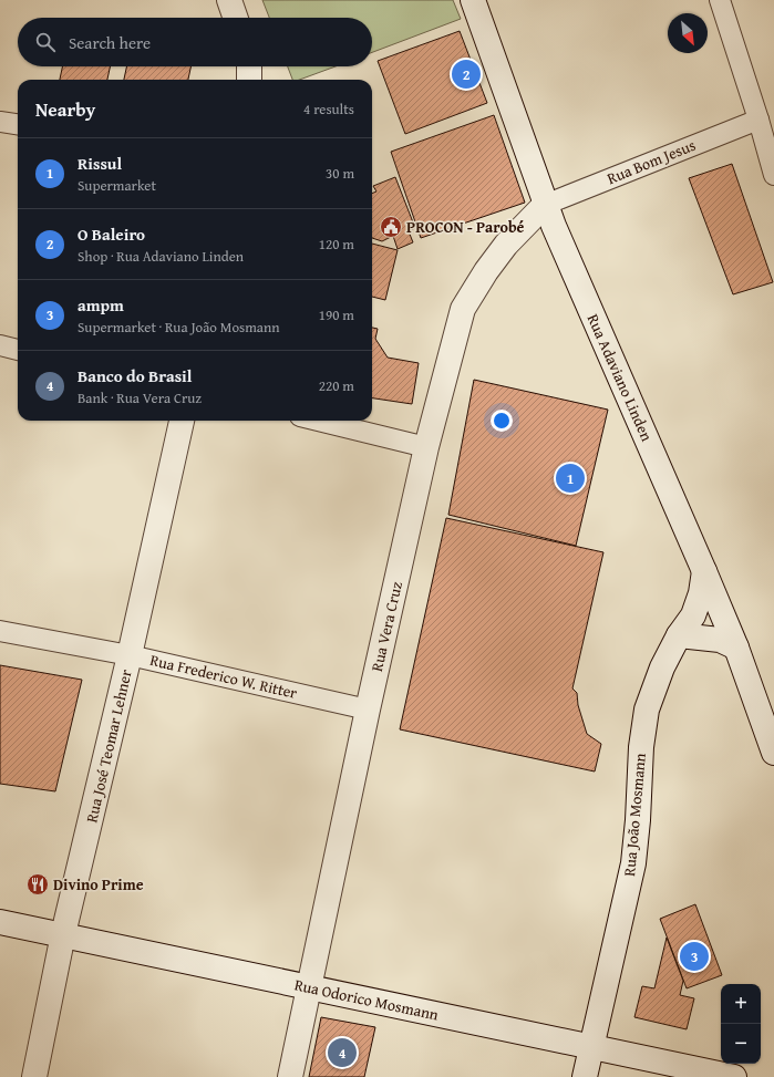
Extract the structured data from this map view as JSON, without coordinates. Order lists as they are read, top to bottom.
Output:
{
  "streets": {
    "main road": [
      "Rua Adaviano Linden",
      "Rua Vera Cruz",
      "Rua José Teomar Lehner",
      "Rua João Mosmann",
      "Rua Odorico Mosmann"
    ],
    "street": ["Rua Bom Jesus", "Rua Frederico W. Ritter"]
  },
  "crossings": [
    ["Rua Bom Jesus", "Rua Adaviano Linden"],
    ["Rua Bom Jesus", "Rua Vera Cruz"],
    ["Rua Adaviano Linden", "Rua Vera Cruz"],
    ["Rua Adaviano Linden", "Rua João Mosmann"],
    ["Rua Vera Cruz", "Rua Frederico W. Ritter"],
    ["Rua Vera Cruz", "Rua Odorico Mosmann"],
    ["Rua Frederico W. Ritter", "Rua José Teomar Lehner"],
    ["Rua José Teomar Lehner", "Rua Odorico Mosmann"],
    ["Rua João Mosmann", "Rua Odorico Mosmann"]
  ],
  "places": {
    "public building": ["PROCON - Parobé"],
    "restaurant": ["Divino Prime"]
  },
  "north": "bottom right",
  "page": {
    "search": "Search here",
    "pins": [
      "2",
      "1",
      "3",
      "4"
    ],
    "heading": ["Nearby", "4 results"],
    "list": [
      {
        "mark": "1",
        "name": "Rissul",
        "note": "Supermarket",
        "value": "30 m"
      },
      {
        "mark": "2",
        "name": "O Baleiro",
        "note": "Shop · Rua Adaviano Linden",
        "value": "120 m"
      },
      {
        "mark": "3",
        "name": "ampm",
        "note": "Supermarket · Rua João Mosmann",
        "value": "190 m"
      },
      {
        "mark": "4",
        "name": "Banco do Brasil",
        "note": "Bank · Rua Vera Cruz",
        "value": "220 m"
      }
    ],
    "map_buttons": ["+", "−"]
  }
}
